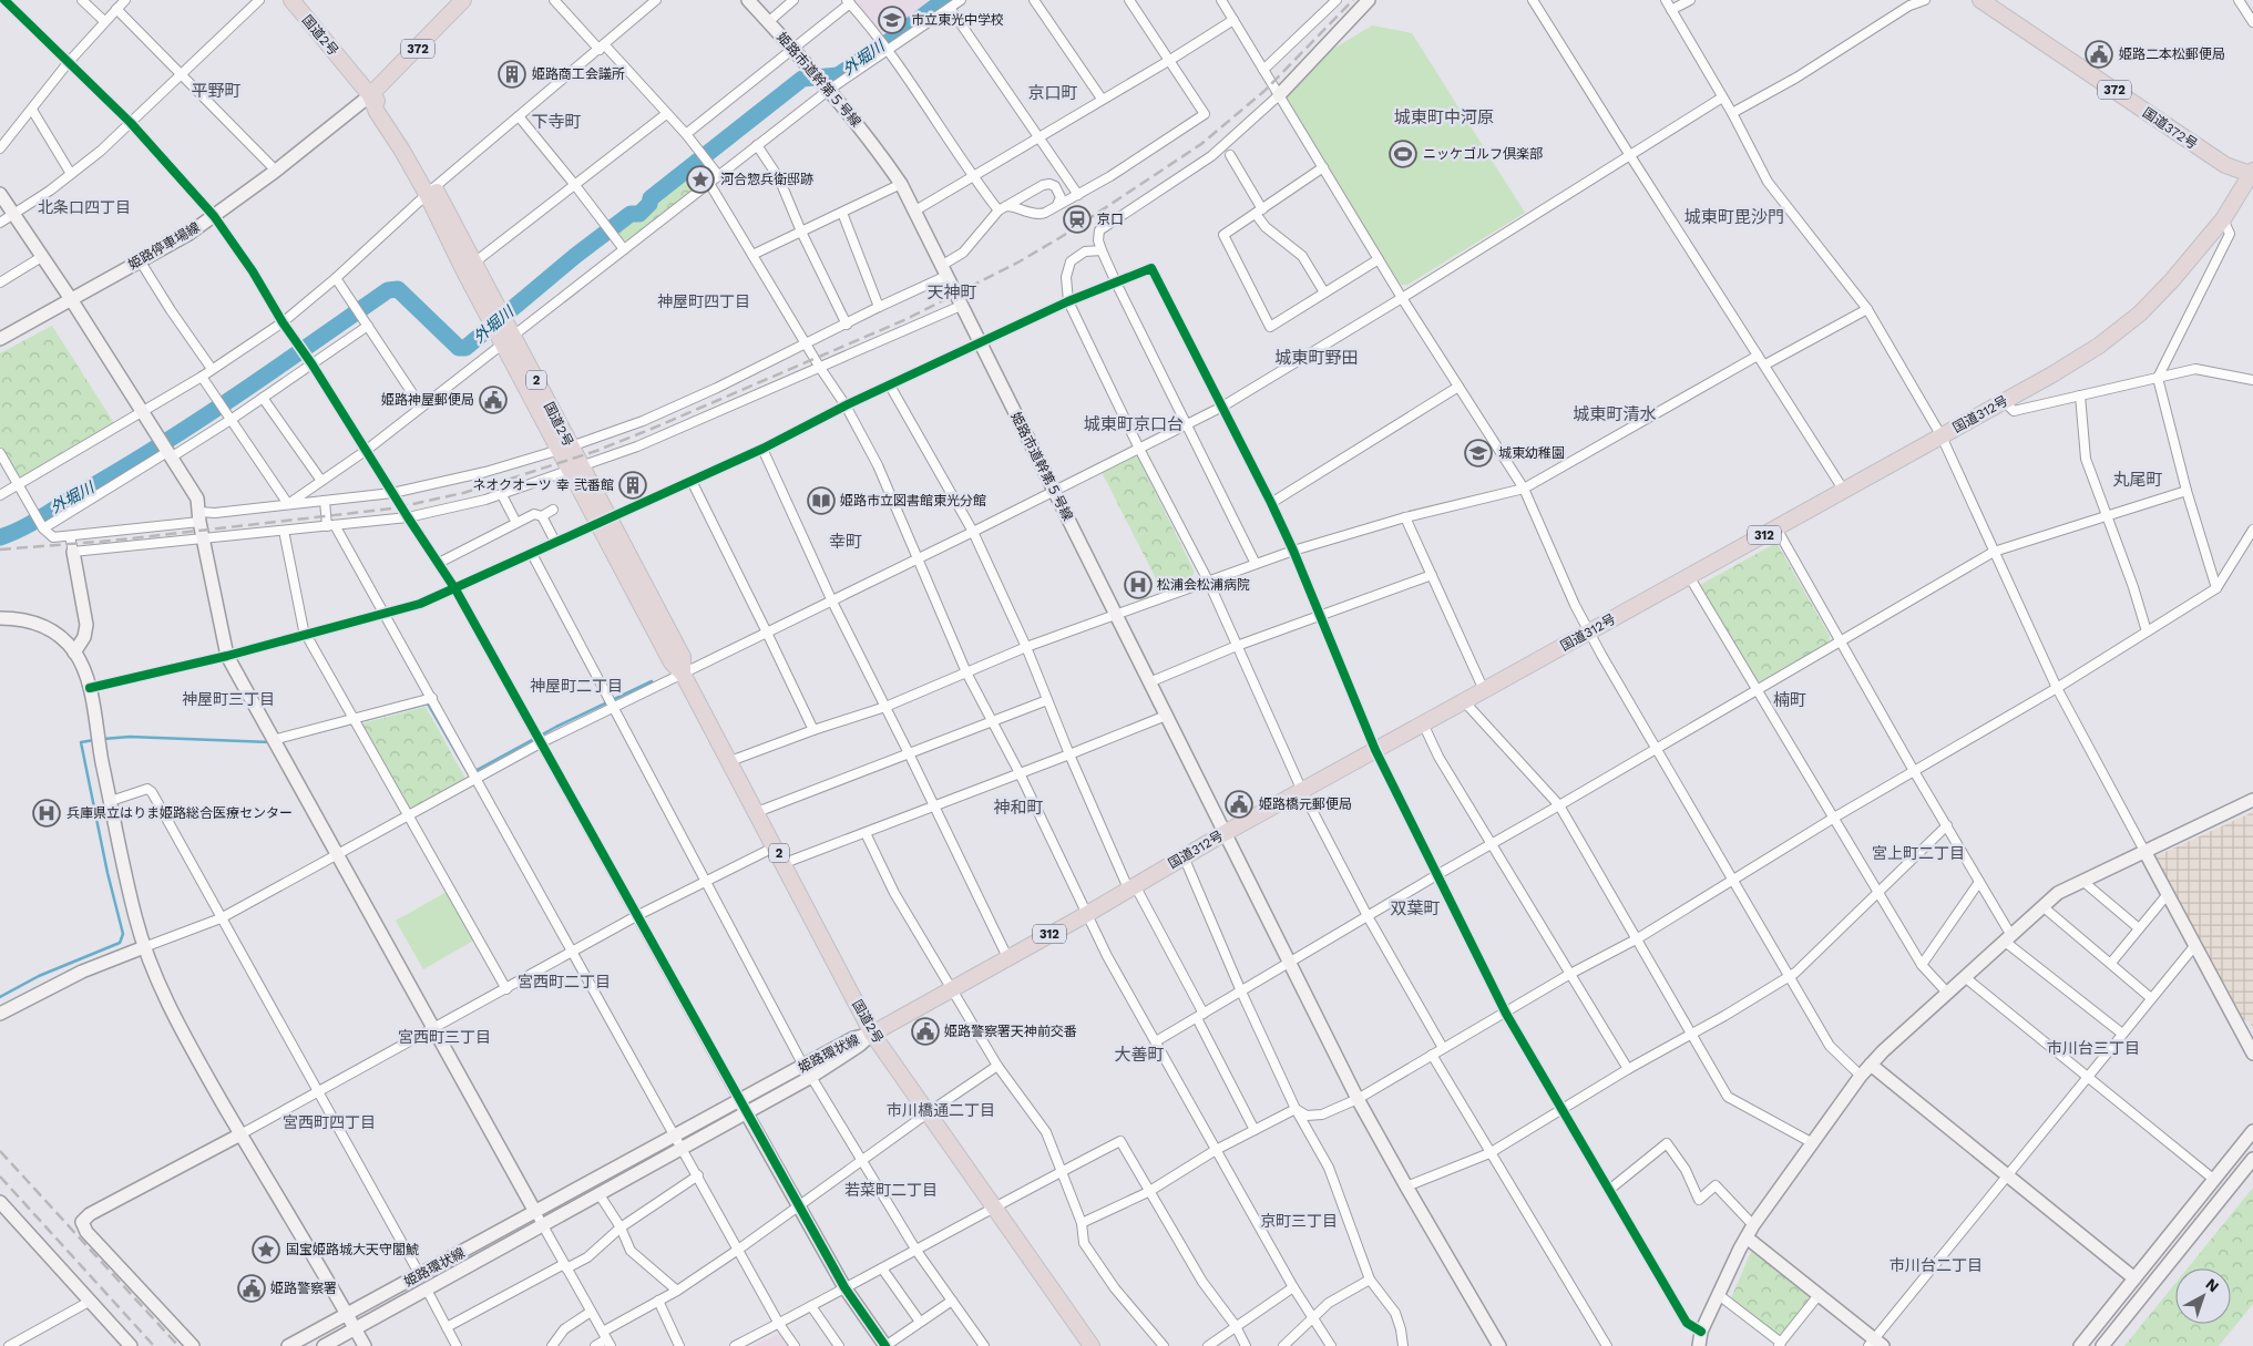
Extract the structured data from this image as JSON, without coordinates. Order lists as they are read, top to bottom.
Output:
{
  "streets": {
    "highway": [
      "国道2号",
      "372",
      "国道372号",
      "2",
      "国道312号",
      "312"
    ],
    "street": ["姫路市道幹第５号線", "姫路停車場線", "姫路環状線"]
  },
  "crossings": [
    ["国道2号", "372"],
    ["国道2号", "姫路停車場線"],
    ["国道2号", "国道312号"],
    ["国道2号", "姫路環状線"],
    ["372", "姫路停車場線"],
    ["姫路市道幹第５号線", "国道312号"],
    ["国道372号", "国道312号"],
    ["国道312号", "姫路環状線"]
  ],
  "districts": [
    "平野町",
    "京口町",
    "城東町中河原",
    "下寺町",
    "北条口四丁目",
    "城東町毘沙門",
    "天神町",
    "神屋町四丁目",
    "城東町野田",
    "城東町清水",
    "城東町京口台",
    "丸尾町",
    "幸町",
    "神屋町二丁目",
    "神屋町三丁目",
    "楠町",
    "神和町",
    "宮上町二丁目",
    "双葉町",
    "宮西町二丁目",
    "宮西町三丁目",
    "市川台三丁目",
    "大善町",
    "市川橋通二丁目",
    "宮西町四丁目",
    "若菜町二丁目",
    "京町三丁目",
    "市川台二丁目"
  ],
  "water": ["外堀川"],
  "places": {
    "school or university": ["市立東光中学校", "城東幼稚園"],
    "public building": [
      "姫路二本松郵便局",
      "姫路神屋郵便局",
      "姫路橋元郵便局",
      "姫路警察署天神前交番",
      "姫路警察署"
    ],
    "building": ["姫路商工会議所", "ネオクオーツ 幸 弐番館"],
    "sports": ["ニッケゴルフ倶楽部"],
    "place": ["河合惣兵衛邸跡", "国宝姫路城大天守閣鯱"],
    "station": ["京口"],
    "library": ["姫路市立図書館東光分館"],
    "hospital": ["松浦会松浦病院", "兵庫県立はりま姫路総合医療センター"]
  },
  "north": "top right"
}
